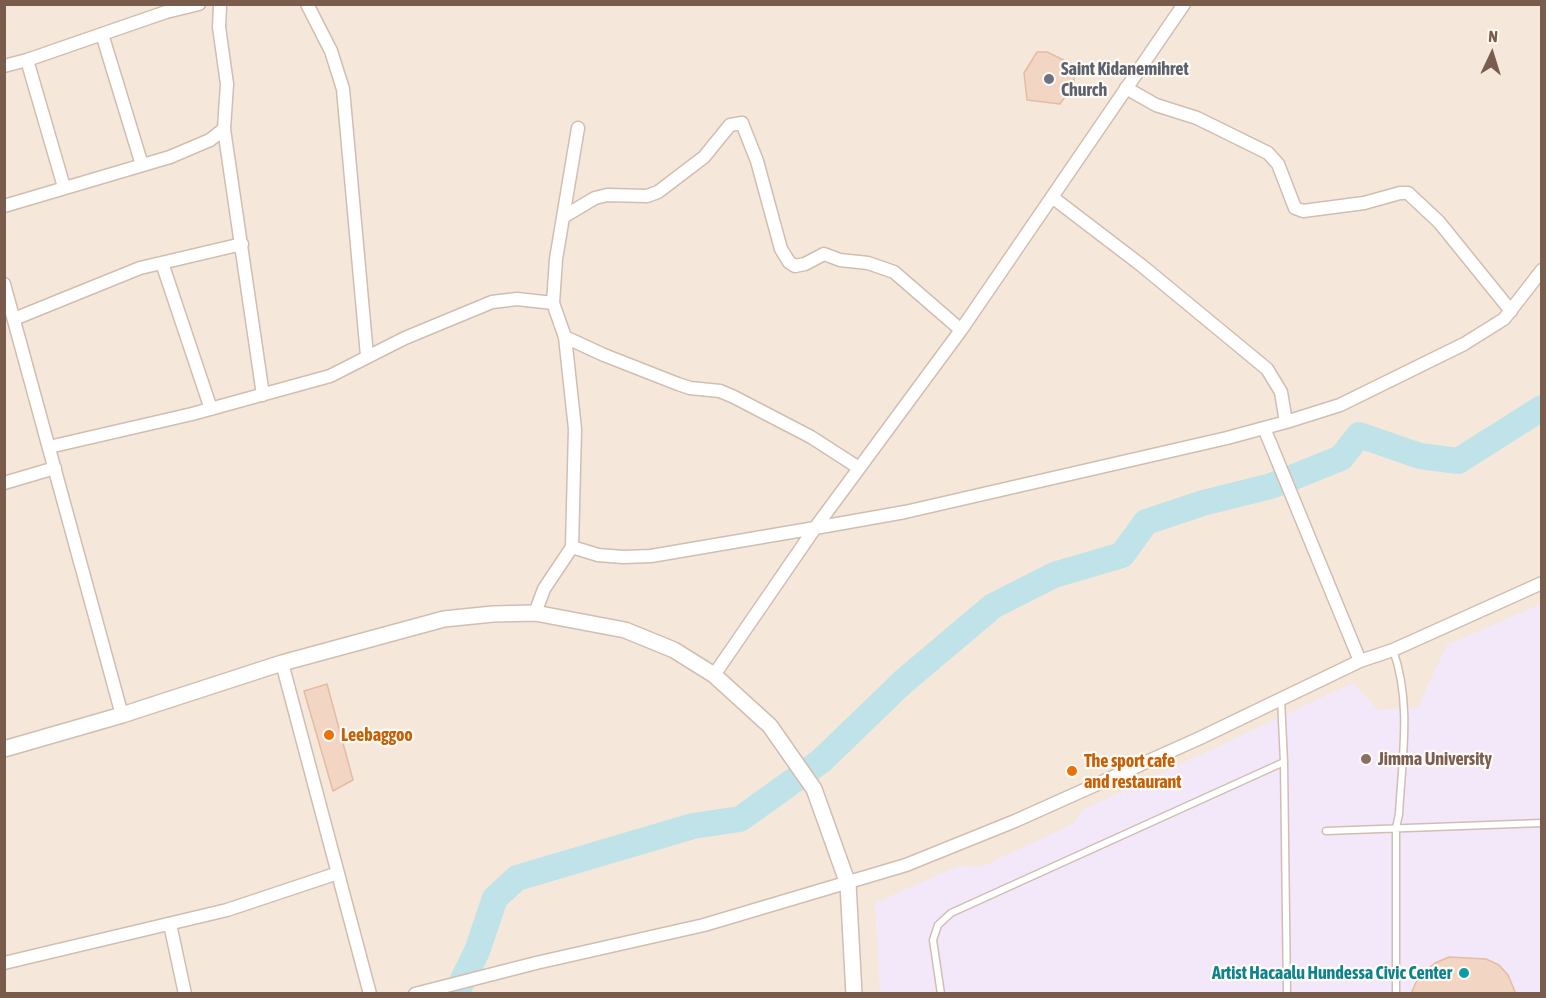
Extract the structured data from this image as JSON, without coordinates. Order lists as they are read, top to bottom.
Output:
{
  "places": [
    "Saint Kidanemihret Church",
    "Leebaggoo",
    "Jimma University",
    "The sport cafe and restaurant",
    "Artist Hacaalu Hundessa Civic Center"
  ],
  "north": "top"
}
